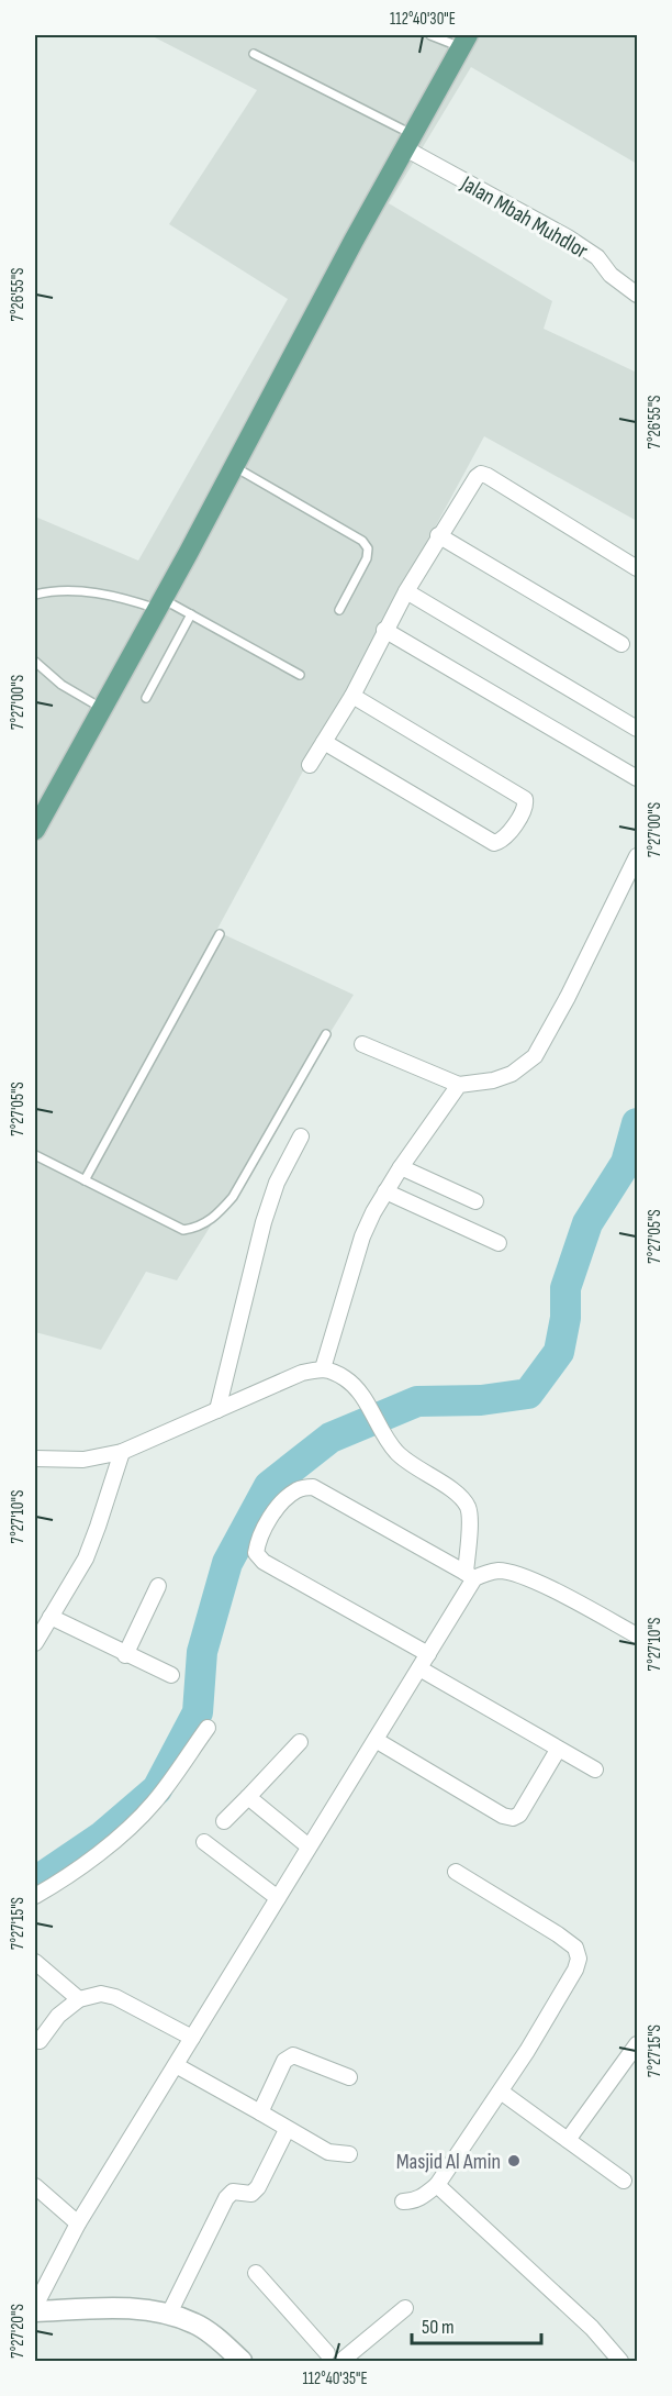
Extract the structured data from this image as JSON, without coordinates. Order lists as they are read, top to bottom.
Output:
{
  "streets": {
    "street": ["Jalan Mbah Muhdlor"]
  },
  "places": ["Masjid Al Amin"],
  "scale_bar": "50 m",
  "coordinates": [
    "112°40'30\"E",
    "7°26'55\"S",
    "7°27'00\"S",
    "7°27'05\"S",
    "7°27'10\"S",
    "7°27'15\"S",
    "7°27'20\"S",
    "112°40'35\"E"
  ]
}
